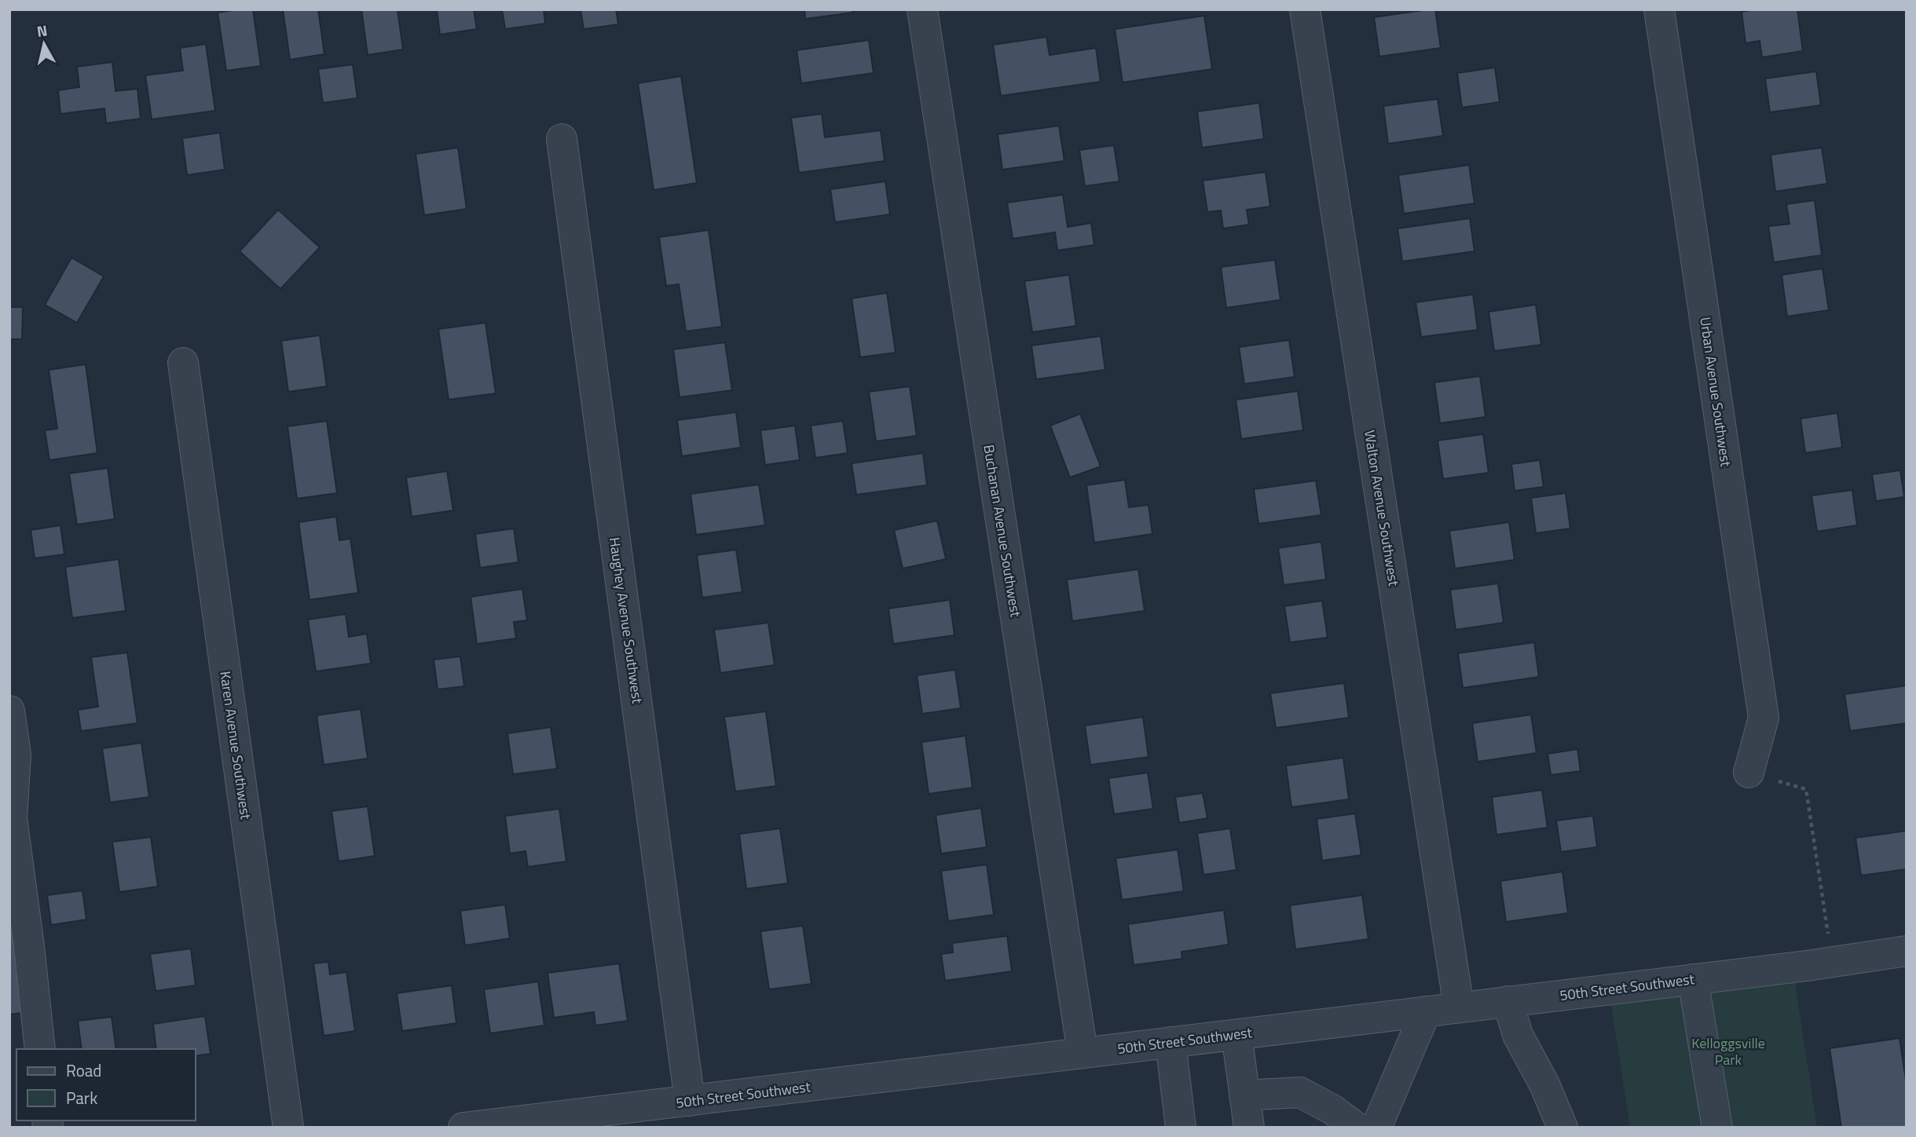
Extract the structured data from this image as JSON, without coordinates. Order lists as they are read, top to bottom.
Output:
{
  "streets": {
    "street": [
      "Urban Avenue Southwest",
      "Walton Avenue Southwest",
      "Buchanan Avenue Southwest",
      "Haughey Avenue Southwest",
      "Karen Avenue Southwest",
      "50th Street Southwest"
    ]
  },
  "crossings": [
    ["Walton Avenue Southwest", "50th Street Southwest"],
    ["Buchanan Avenue Southwest", "50th Street Southwest"],
    ["Haughey Avenue Southwest", "50th Street Southwest"]
  ],
  "parks": ["Kelloggsville Park"],
  "legend": ["Road", "Park"],
  "north": "top"
}
